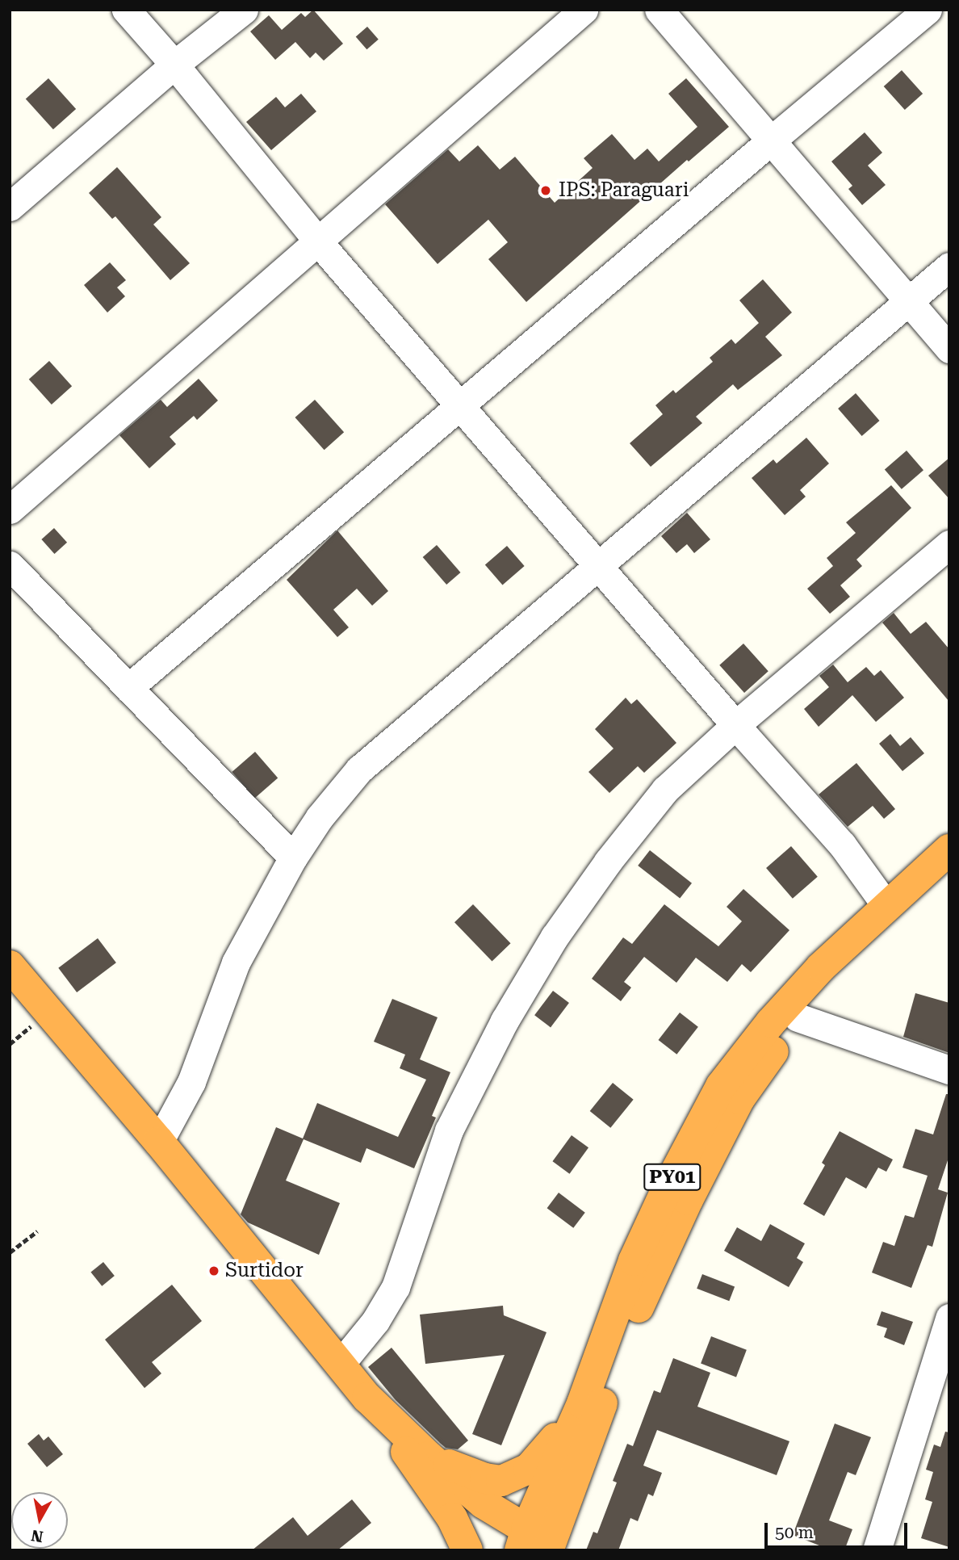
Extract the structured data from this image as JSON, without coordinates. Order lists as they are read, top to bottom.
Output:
{
  "streets": {
    "highway": ["PY01"]
  },
  "places": ["IPS: Paraguari", "Surtidor"],
  "scale_bar": "50 m",
  "north": "bottom"
}
